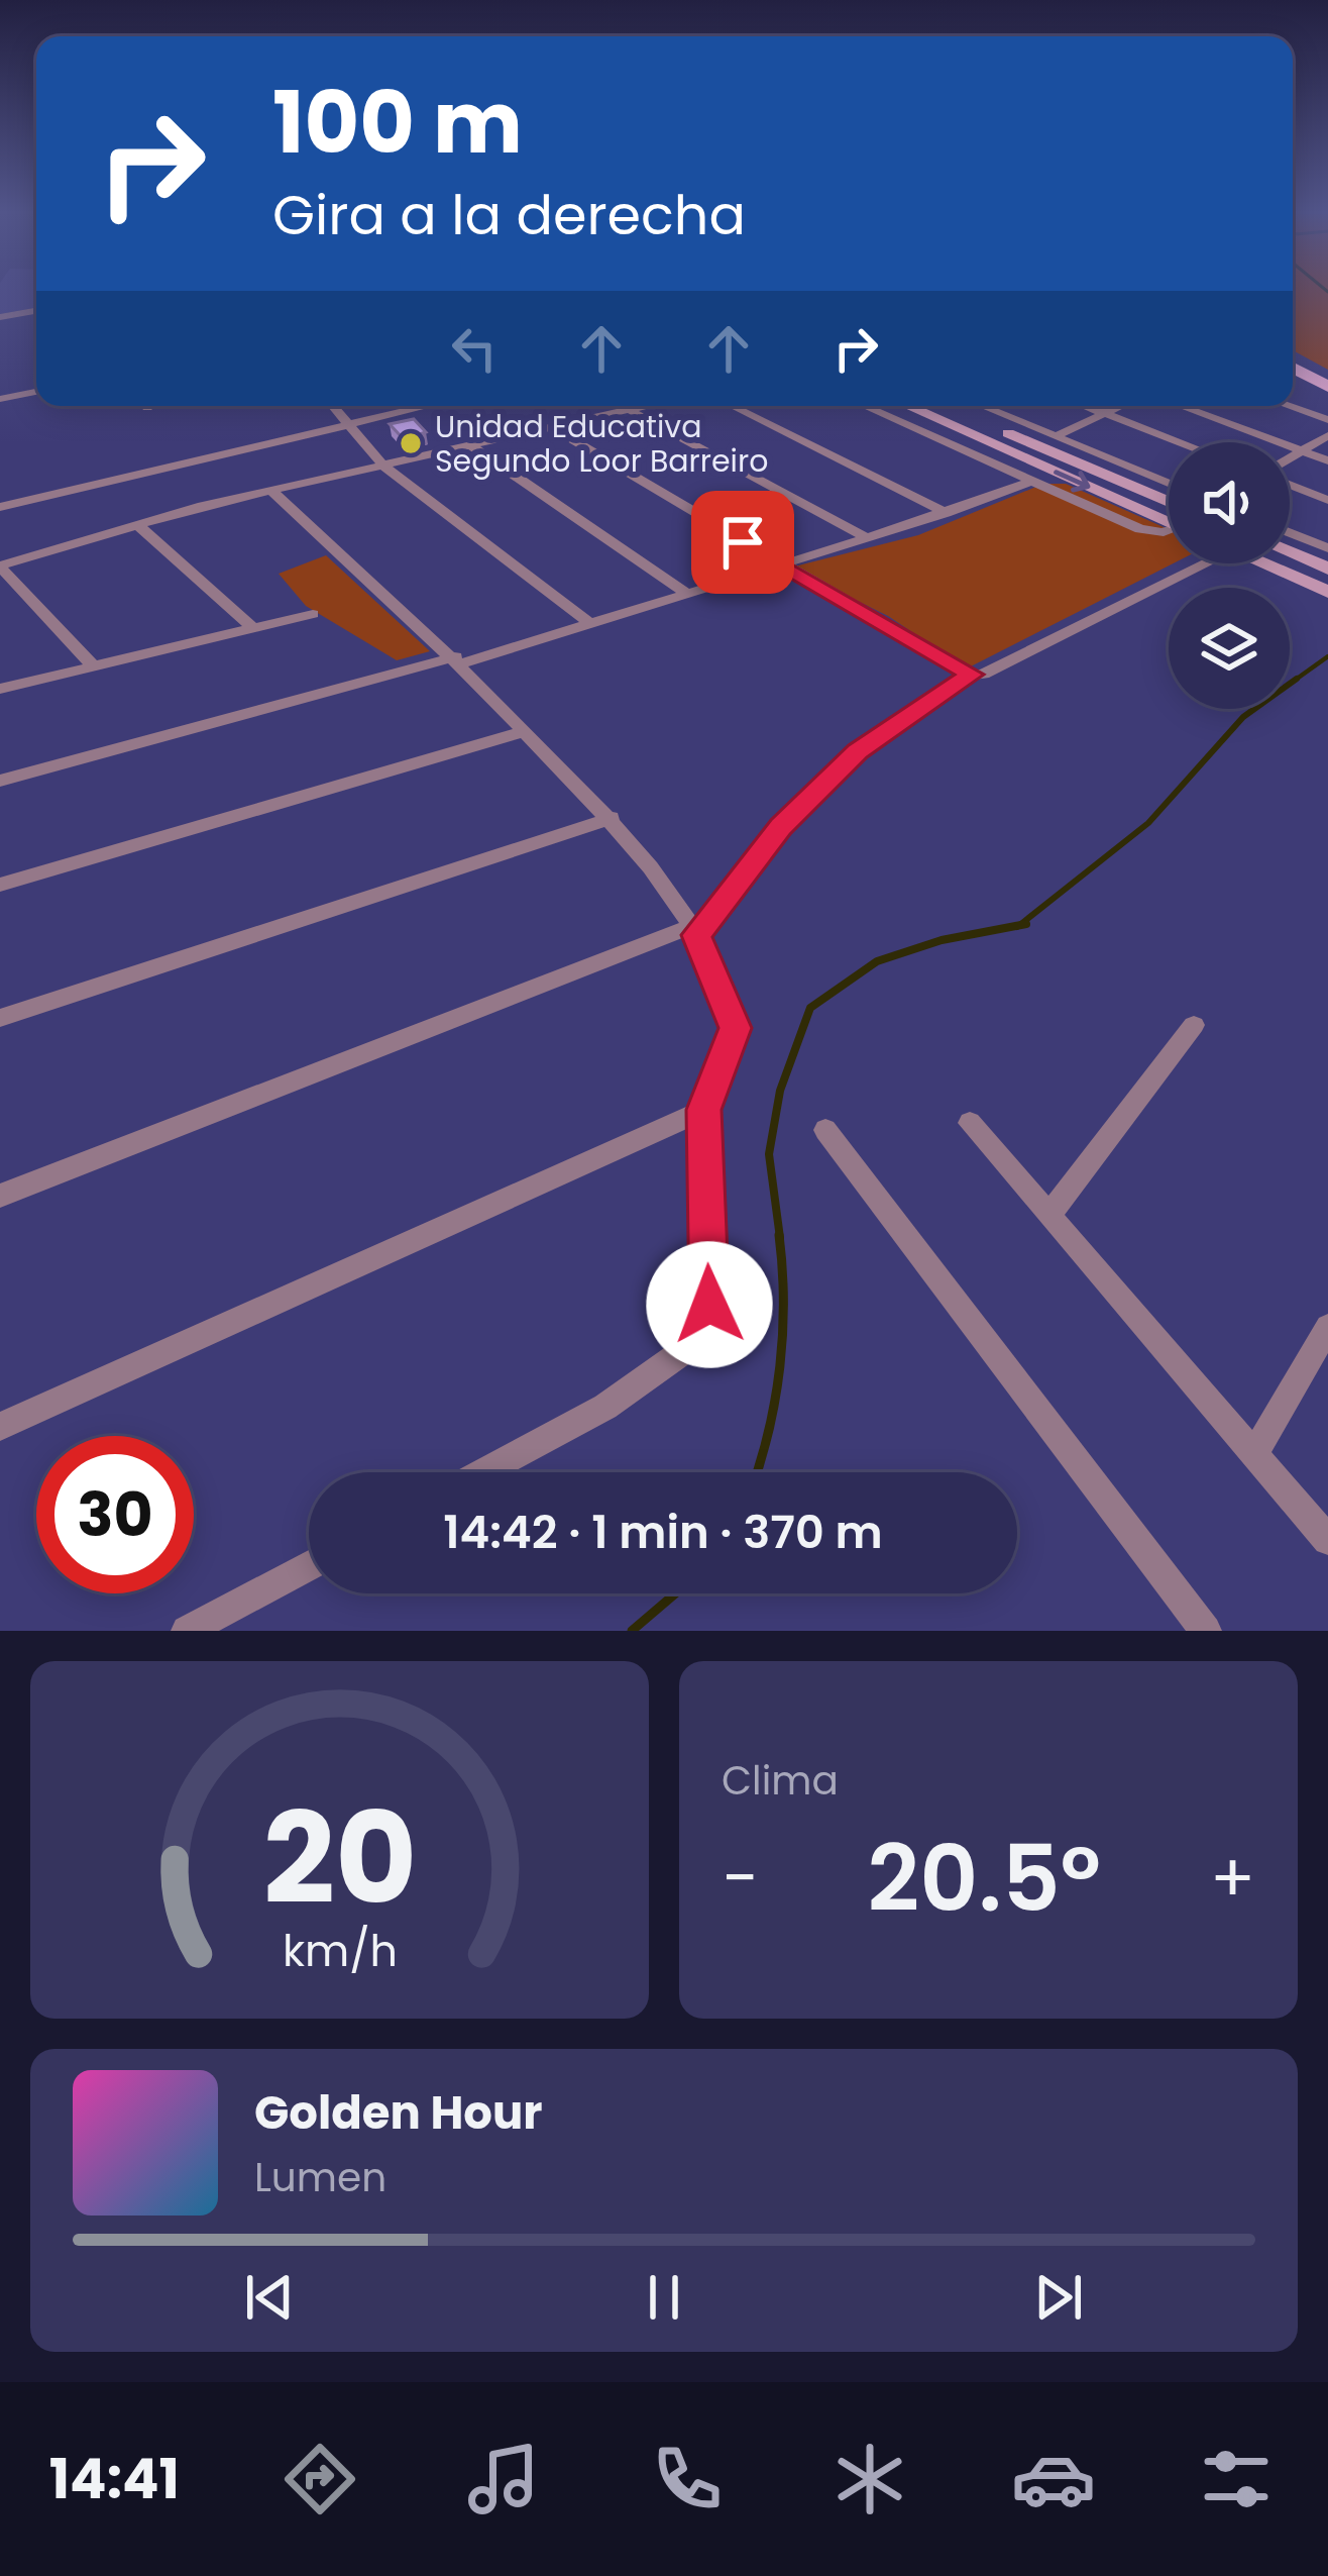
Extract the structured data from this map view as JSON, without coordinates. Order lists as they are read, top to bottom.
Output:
{
  "places": ["Unidad Educativa Segundo Loor Barreiro"],
  "page": {
    "turn": ["100 m", "Gira a la derecha"],
    "limit": "30",
    "trip": "14:42 · 1 min · 370 m",
    "tile": "Clima",
    "heat": ["−", "20.5°", "+"],
    "song": ["Golden Hour", "Lumen"],
    "tabs": "14:41",
    "gauge": ["20", "km/h"]
  }
}
